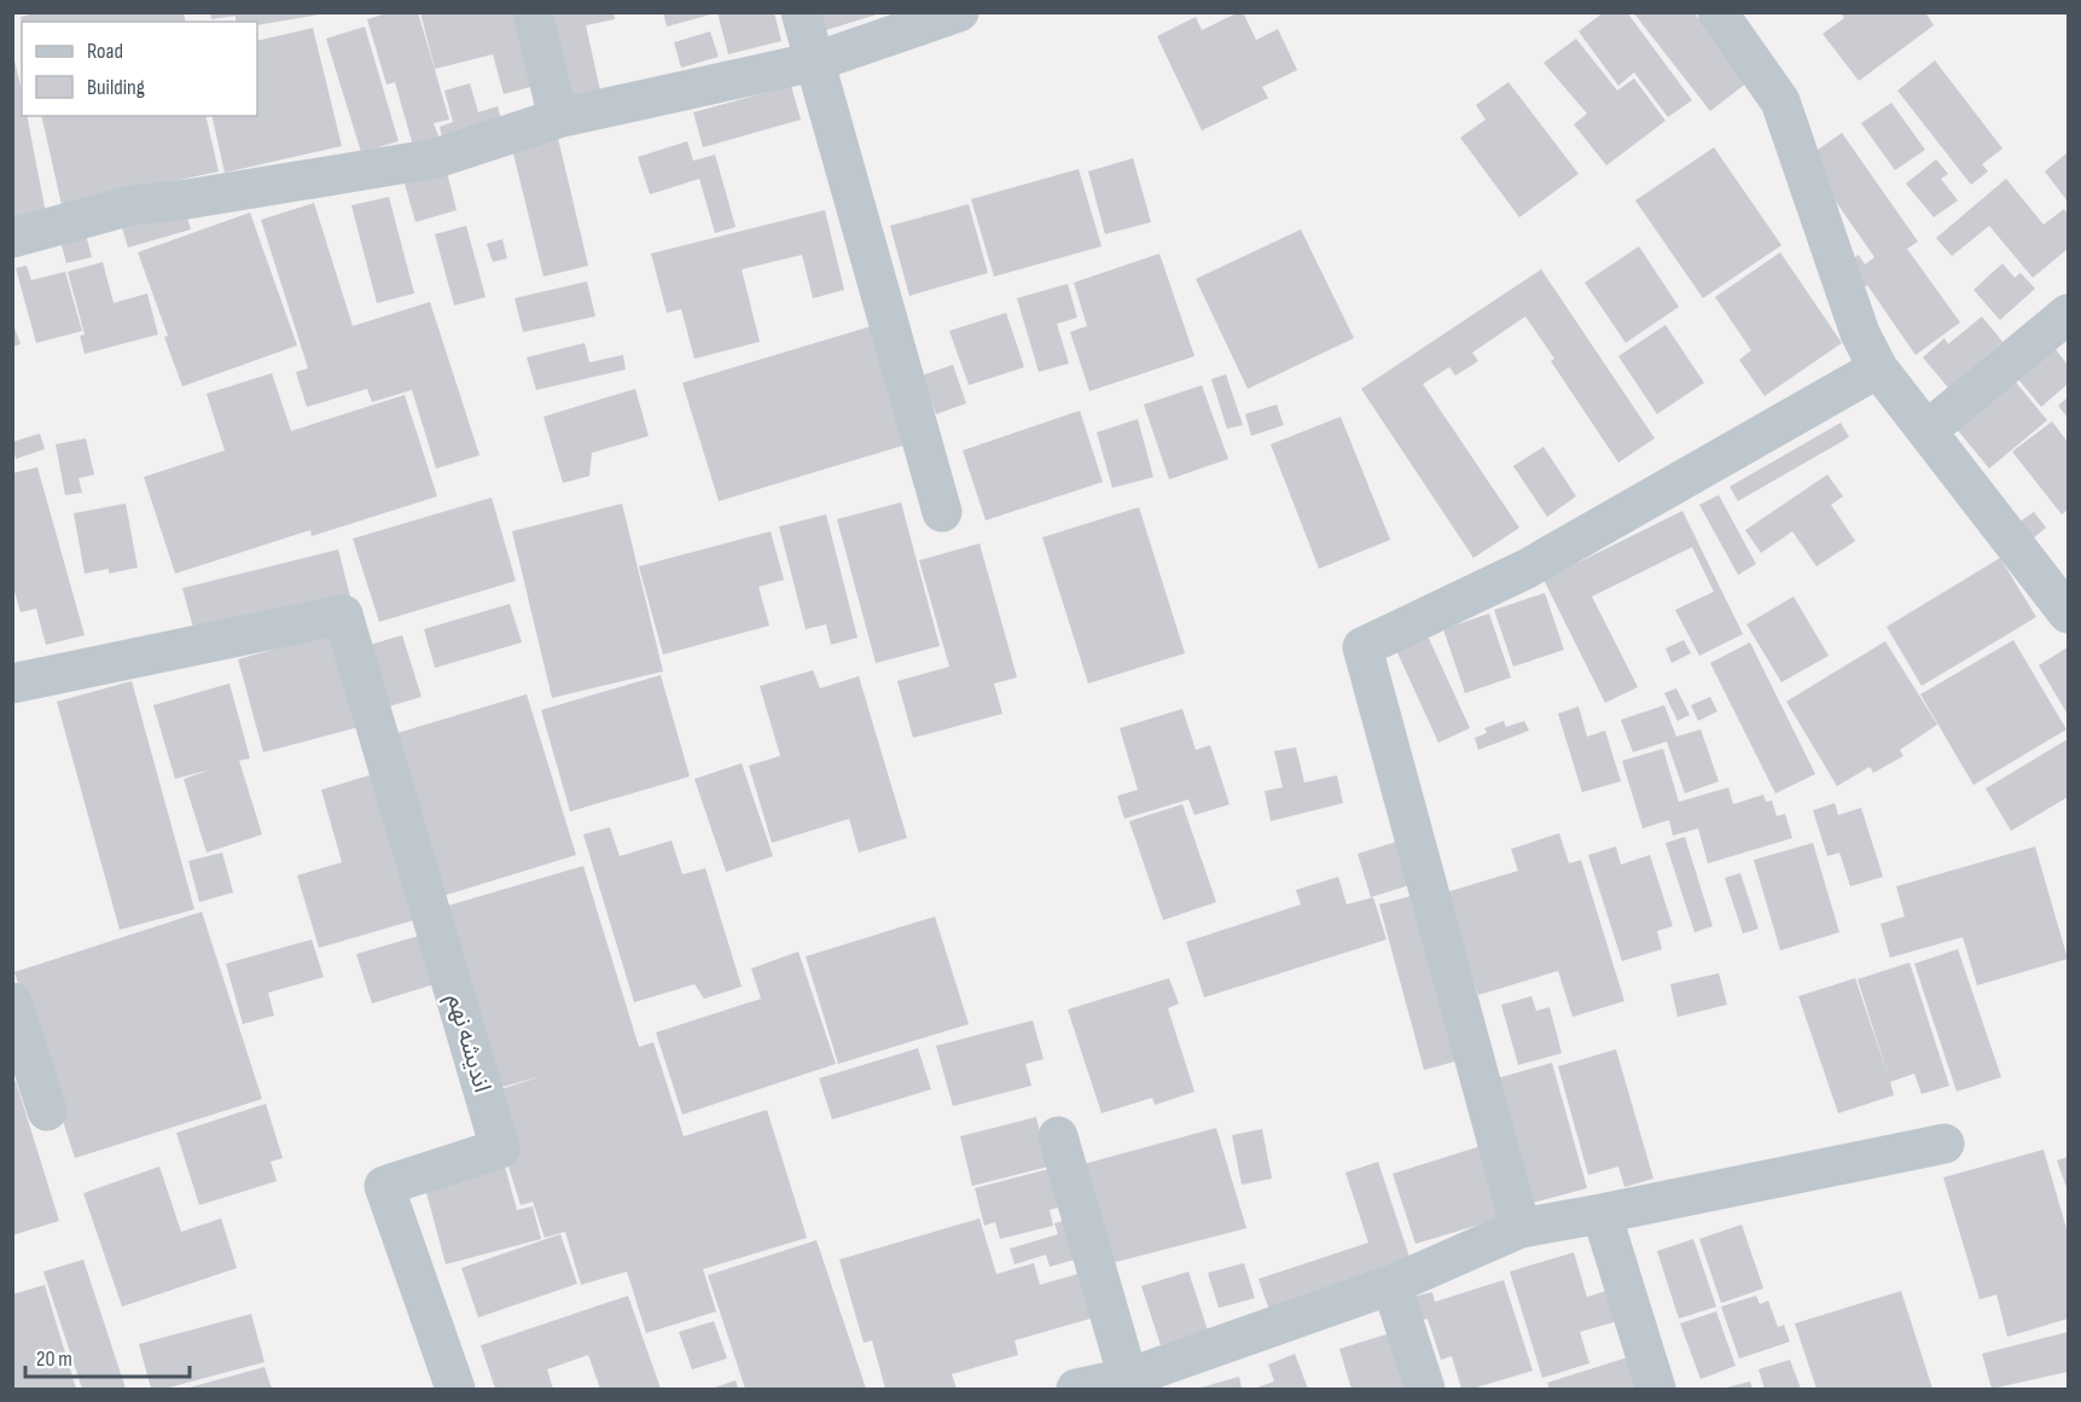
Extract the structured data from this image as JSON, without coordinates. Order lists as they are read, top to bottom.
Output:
{
  "streets": {
    "street": ["اندیشه نهم"]
  },
  "legend": ["Road", "Building"],
  "scale_bar": "20 m"
}
